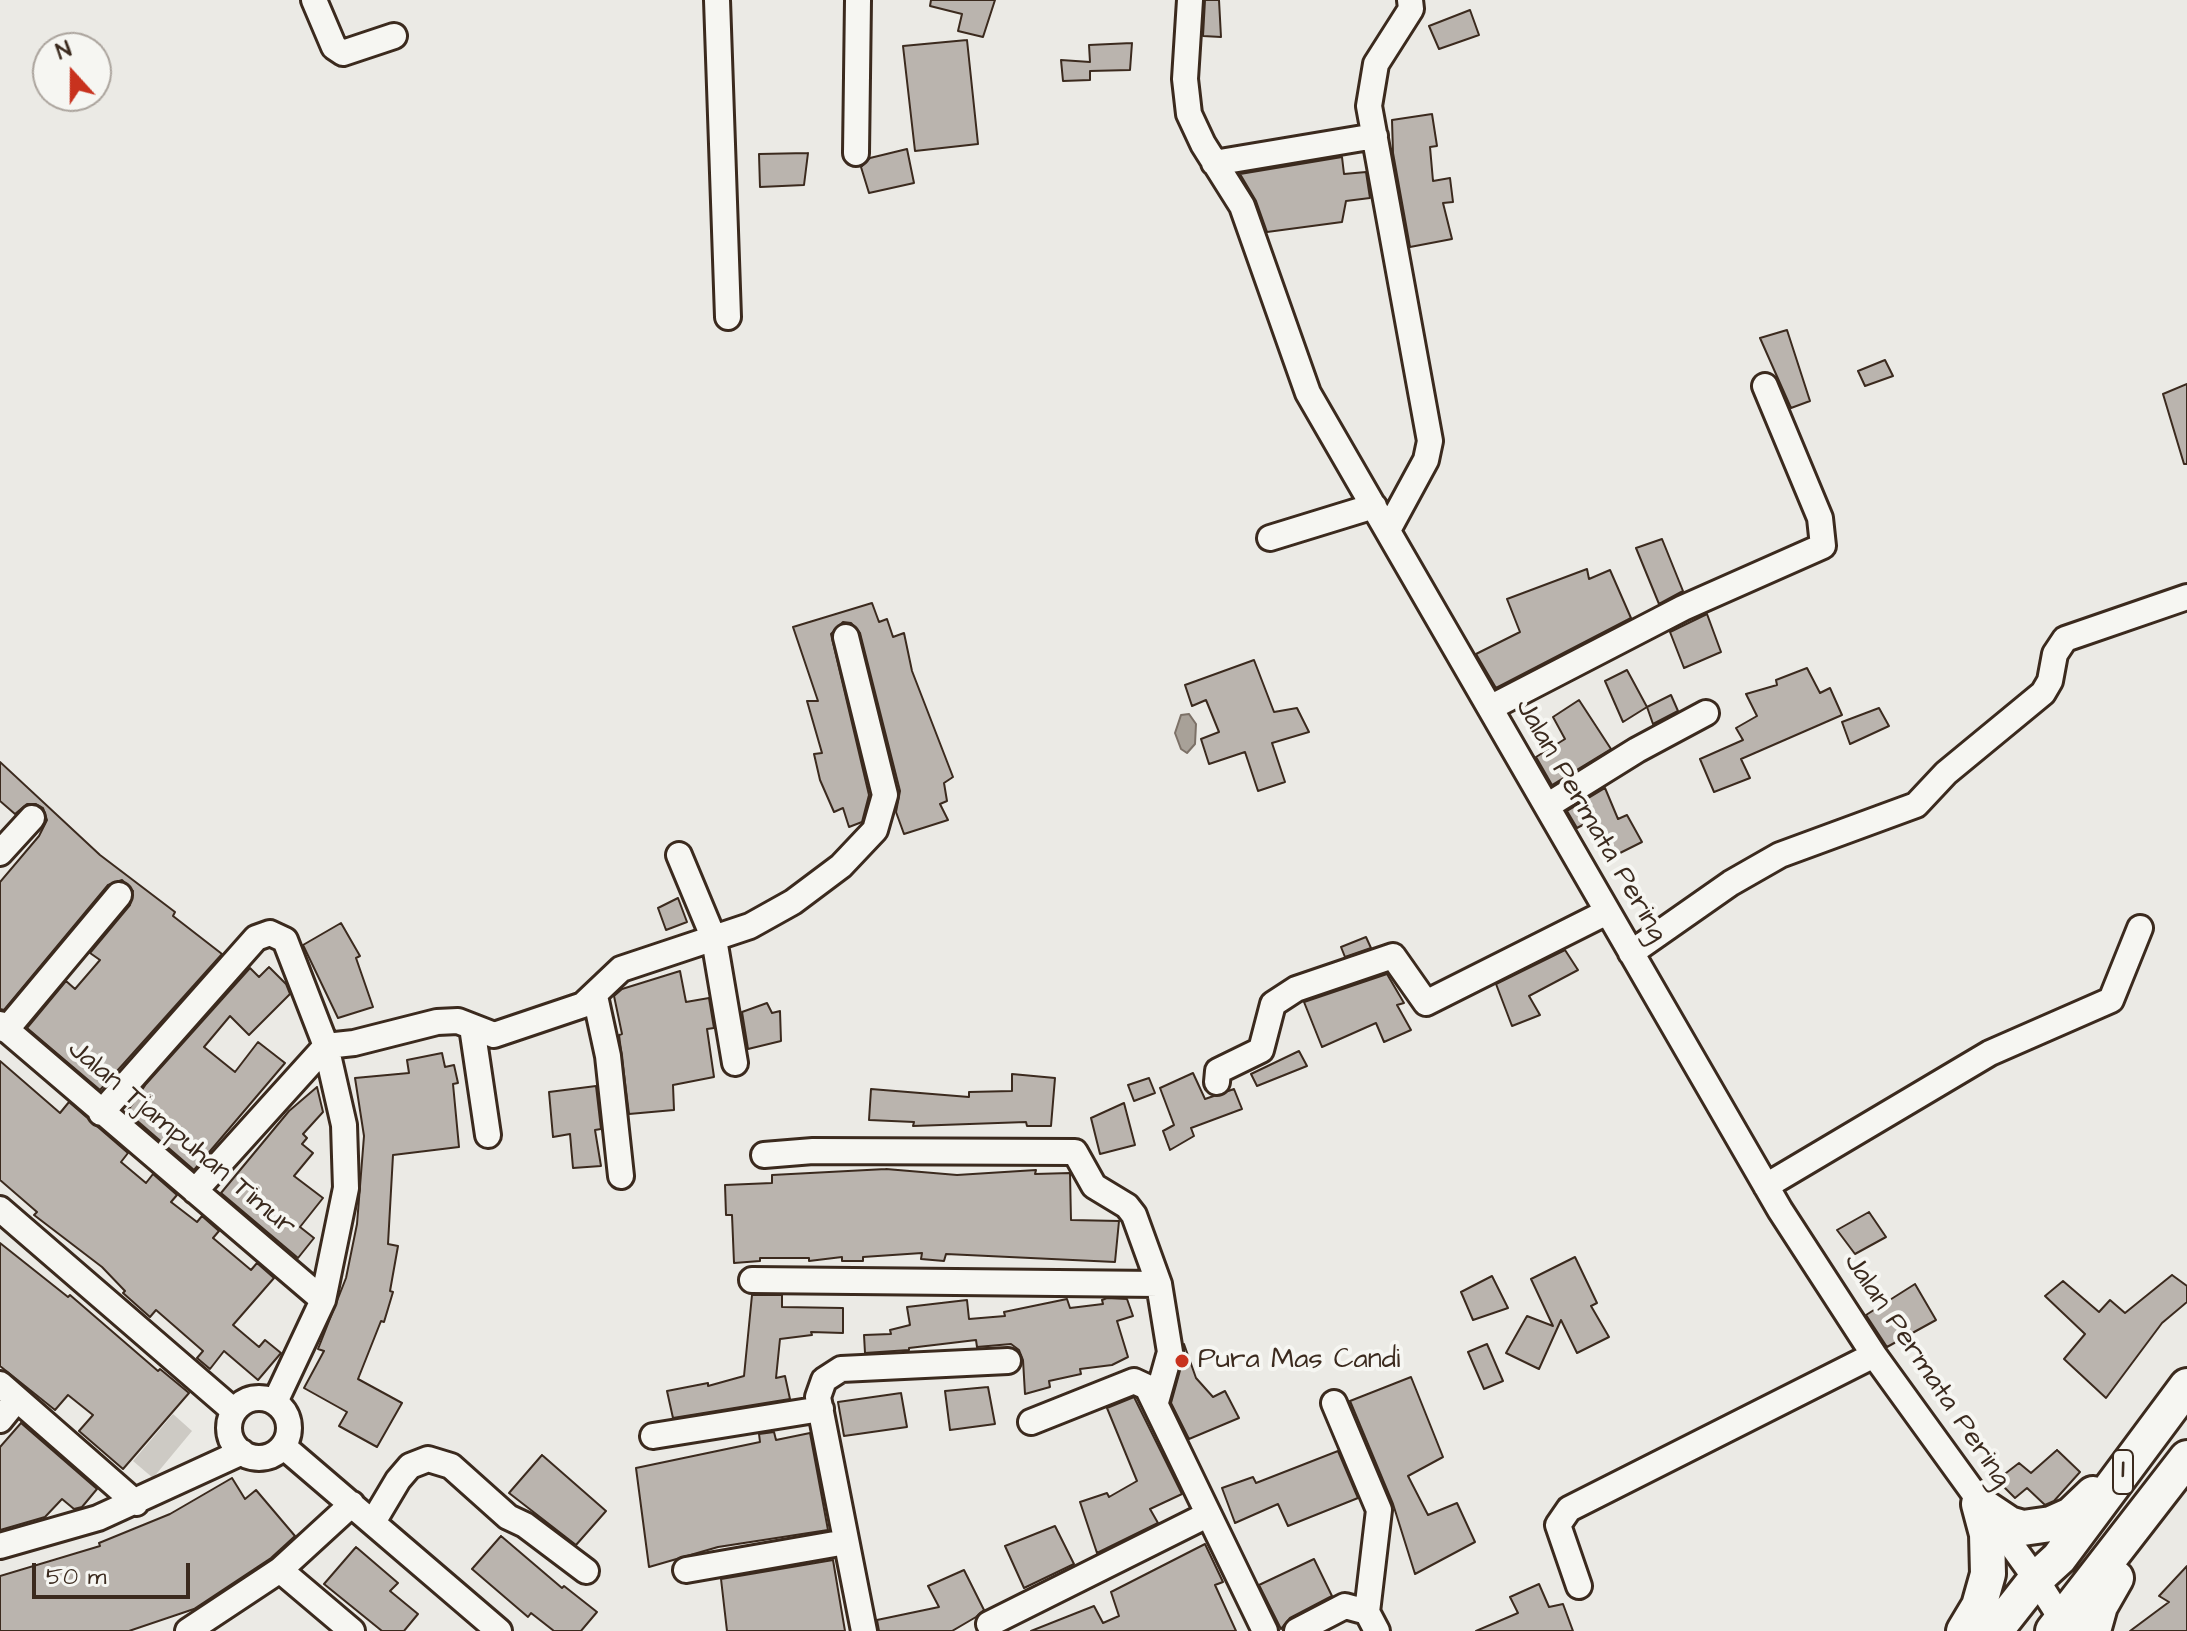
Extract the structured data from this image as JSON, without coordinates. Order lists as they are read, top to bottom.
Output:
{
  "streets": {
    "highway": ["1"],
    "street": ["Jalan Permata Pering", "Jalan Tjampuhan Timur"]
  },
  "crossings": [
    ["Jalan Permata Pering", "1"]
  ],
  "places": ["Pura Mas Candi"],
  "scale_bar": "50 m",
  "north": "top"
}
